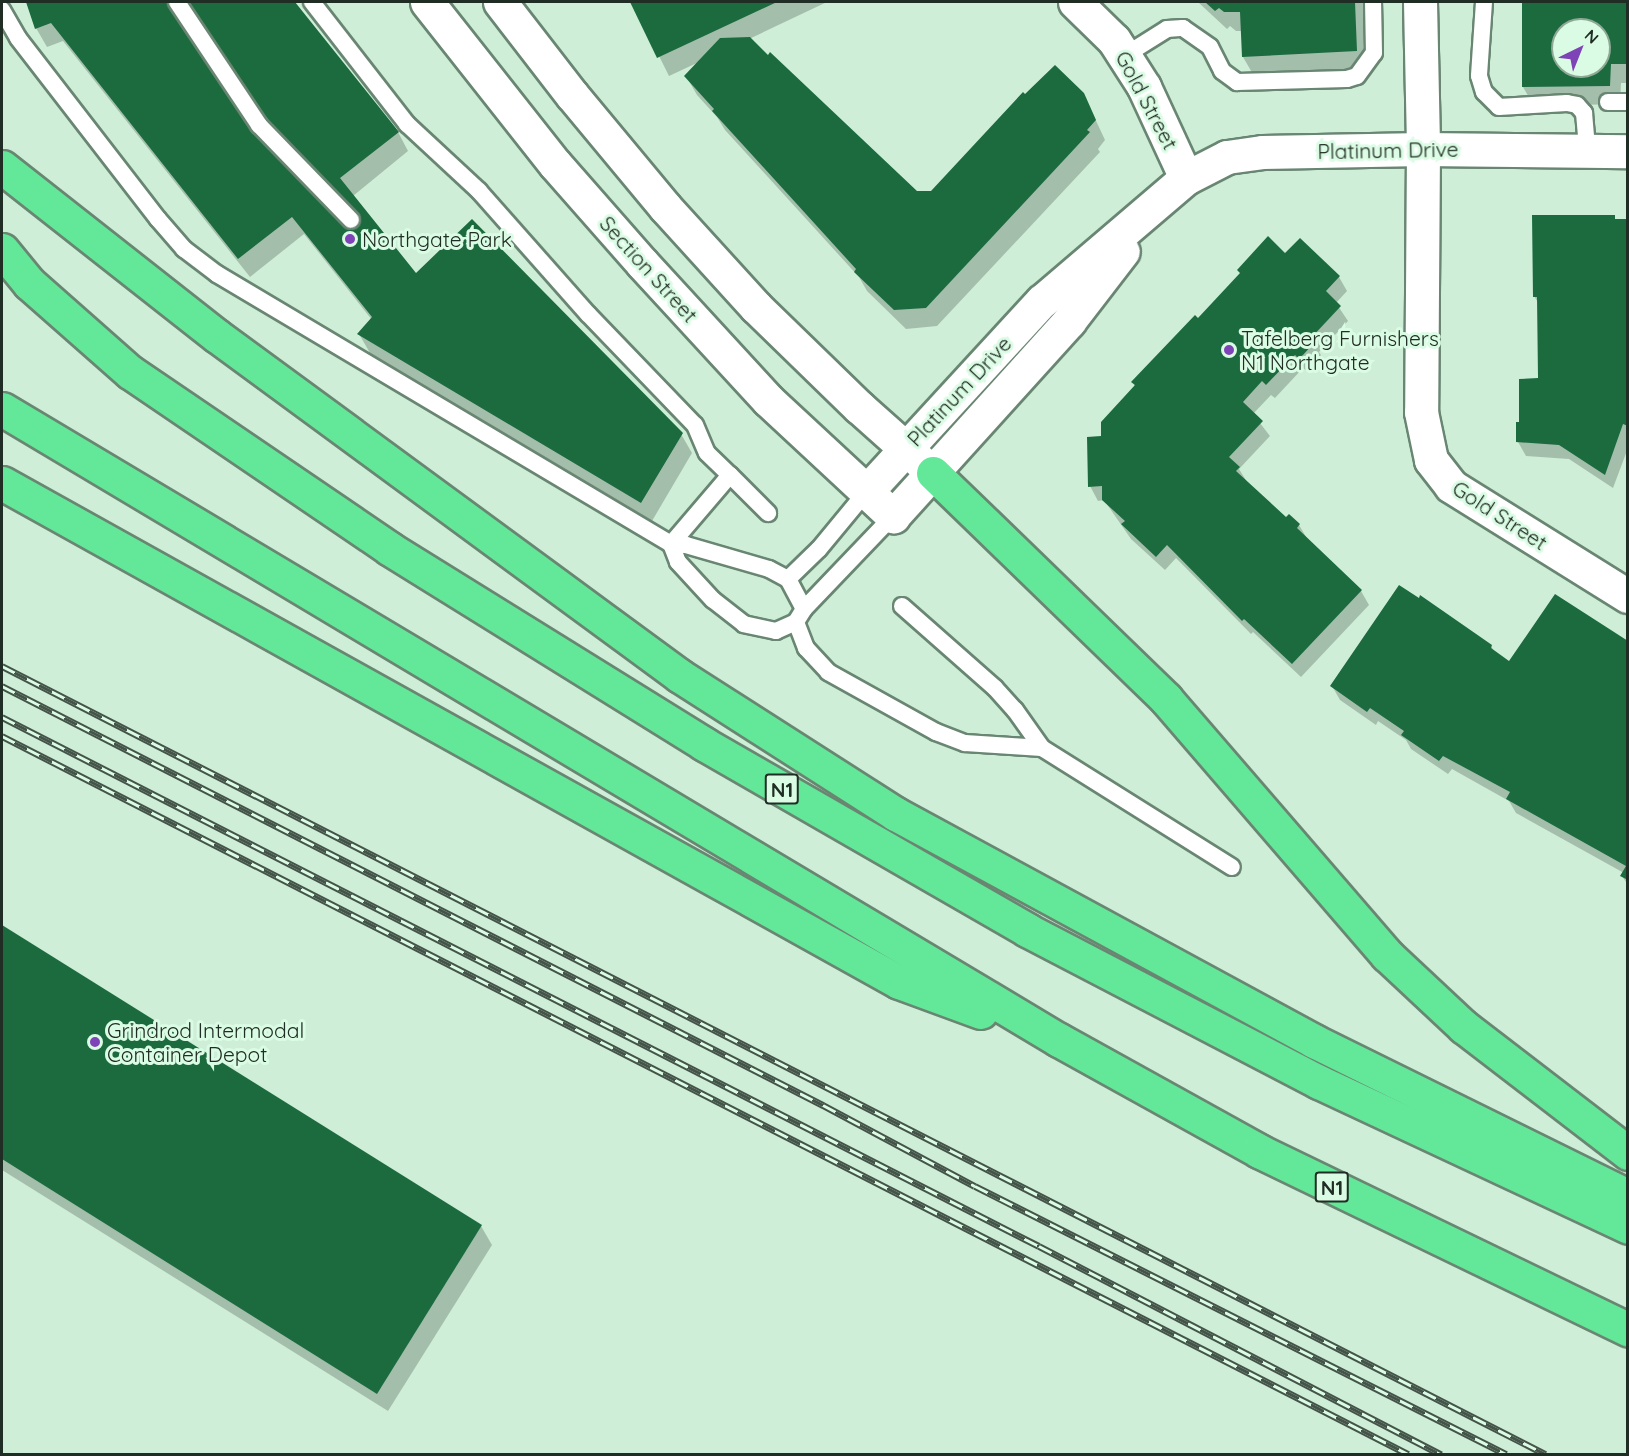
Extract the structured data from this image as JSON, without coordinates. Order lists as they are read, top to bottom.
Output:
{
  "streets": {
    "highway": ["N1"],
    "street": ["Gold Street", "Platinum Drive", "Section Street"]
  },
  "crossings": [
    ["Gold Street", "Platinum Drive"],
    ["Platinum Drive", "Section Street"]
  ],
  "places": ["Northgate Park", "Tafelberg Furnishers N1 Northgate", "Grindrod Intermodal Container Depot"],
  "north": "top right"
}
